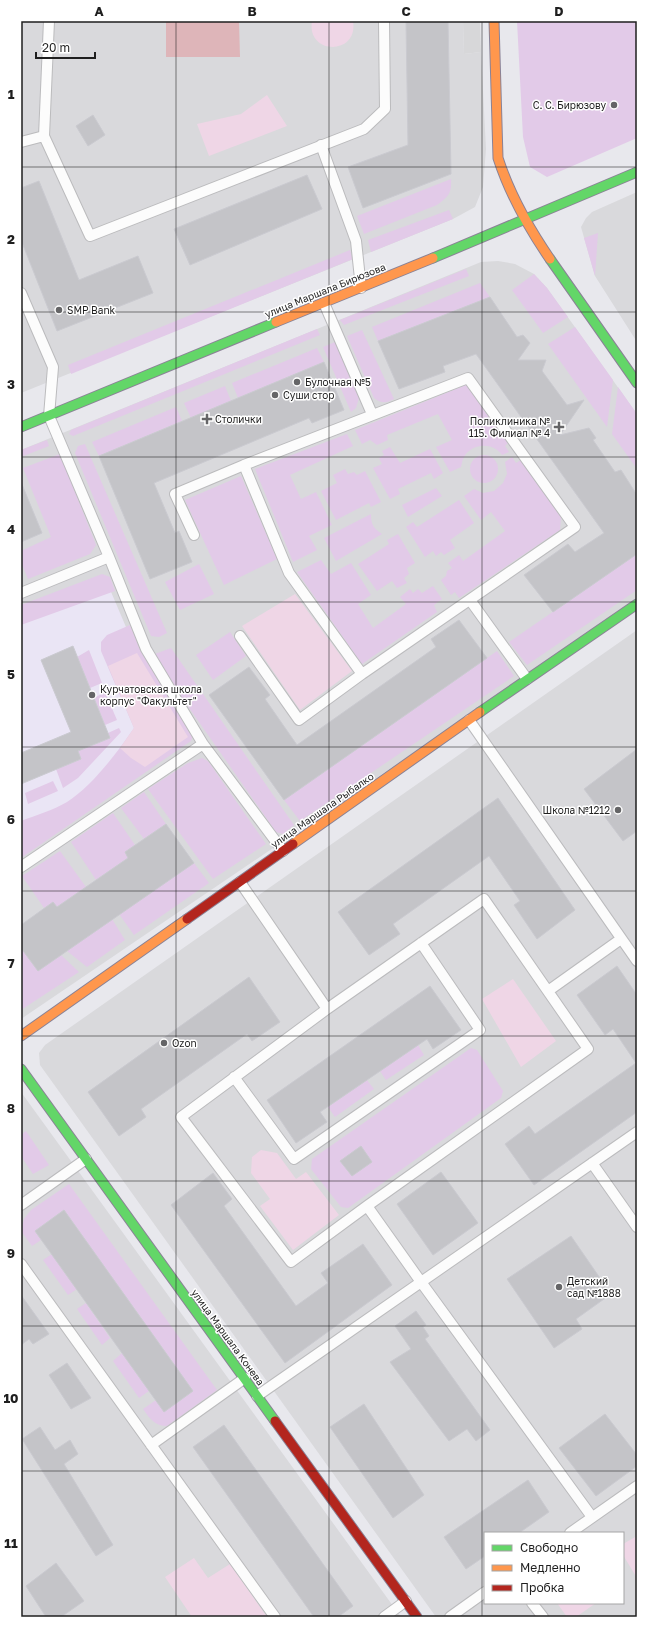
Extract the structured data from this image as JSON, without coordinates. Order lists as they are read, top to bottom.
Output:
{
  "streets": {
    "street": ["улица Маршала Бирюзова", "улица Маршала Рыбалко", "улица Маршала Конева"]
  },
  "places": {
    "other": [
      "С. С. Бирюзову",
      "SMP Bank",
      "Булочная №5",
      "Суши стор",
      "Курчатовская школа корпус \"Факультет\"",
      "Школа №1212",
      "Ozon",
      "Детский сад №1888"
    ],
    "health": ["Столички", "Поликлиника № 115. Филиал № 4"]
  },
  "legend": ["Свободно", "Медленно", "Пробка"],
  "scale_bar": "20 m",
  "grid": {
    "columns": [
      "A",
      "B",
      "C",
      "D"
    ],
    "rows": [
      "1",
      "2",
      "3",
      "4",
      "5",
      "6",
      "7",
      "8",
      "9",
      "10",
      "11"
    ]
  }
}
